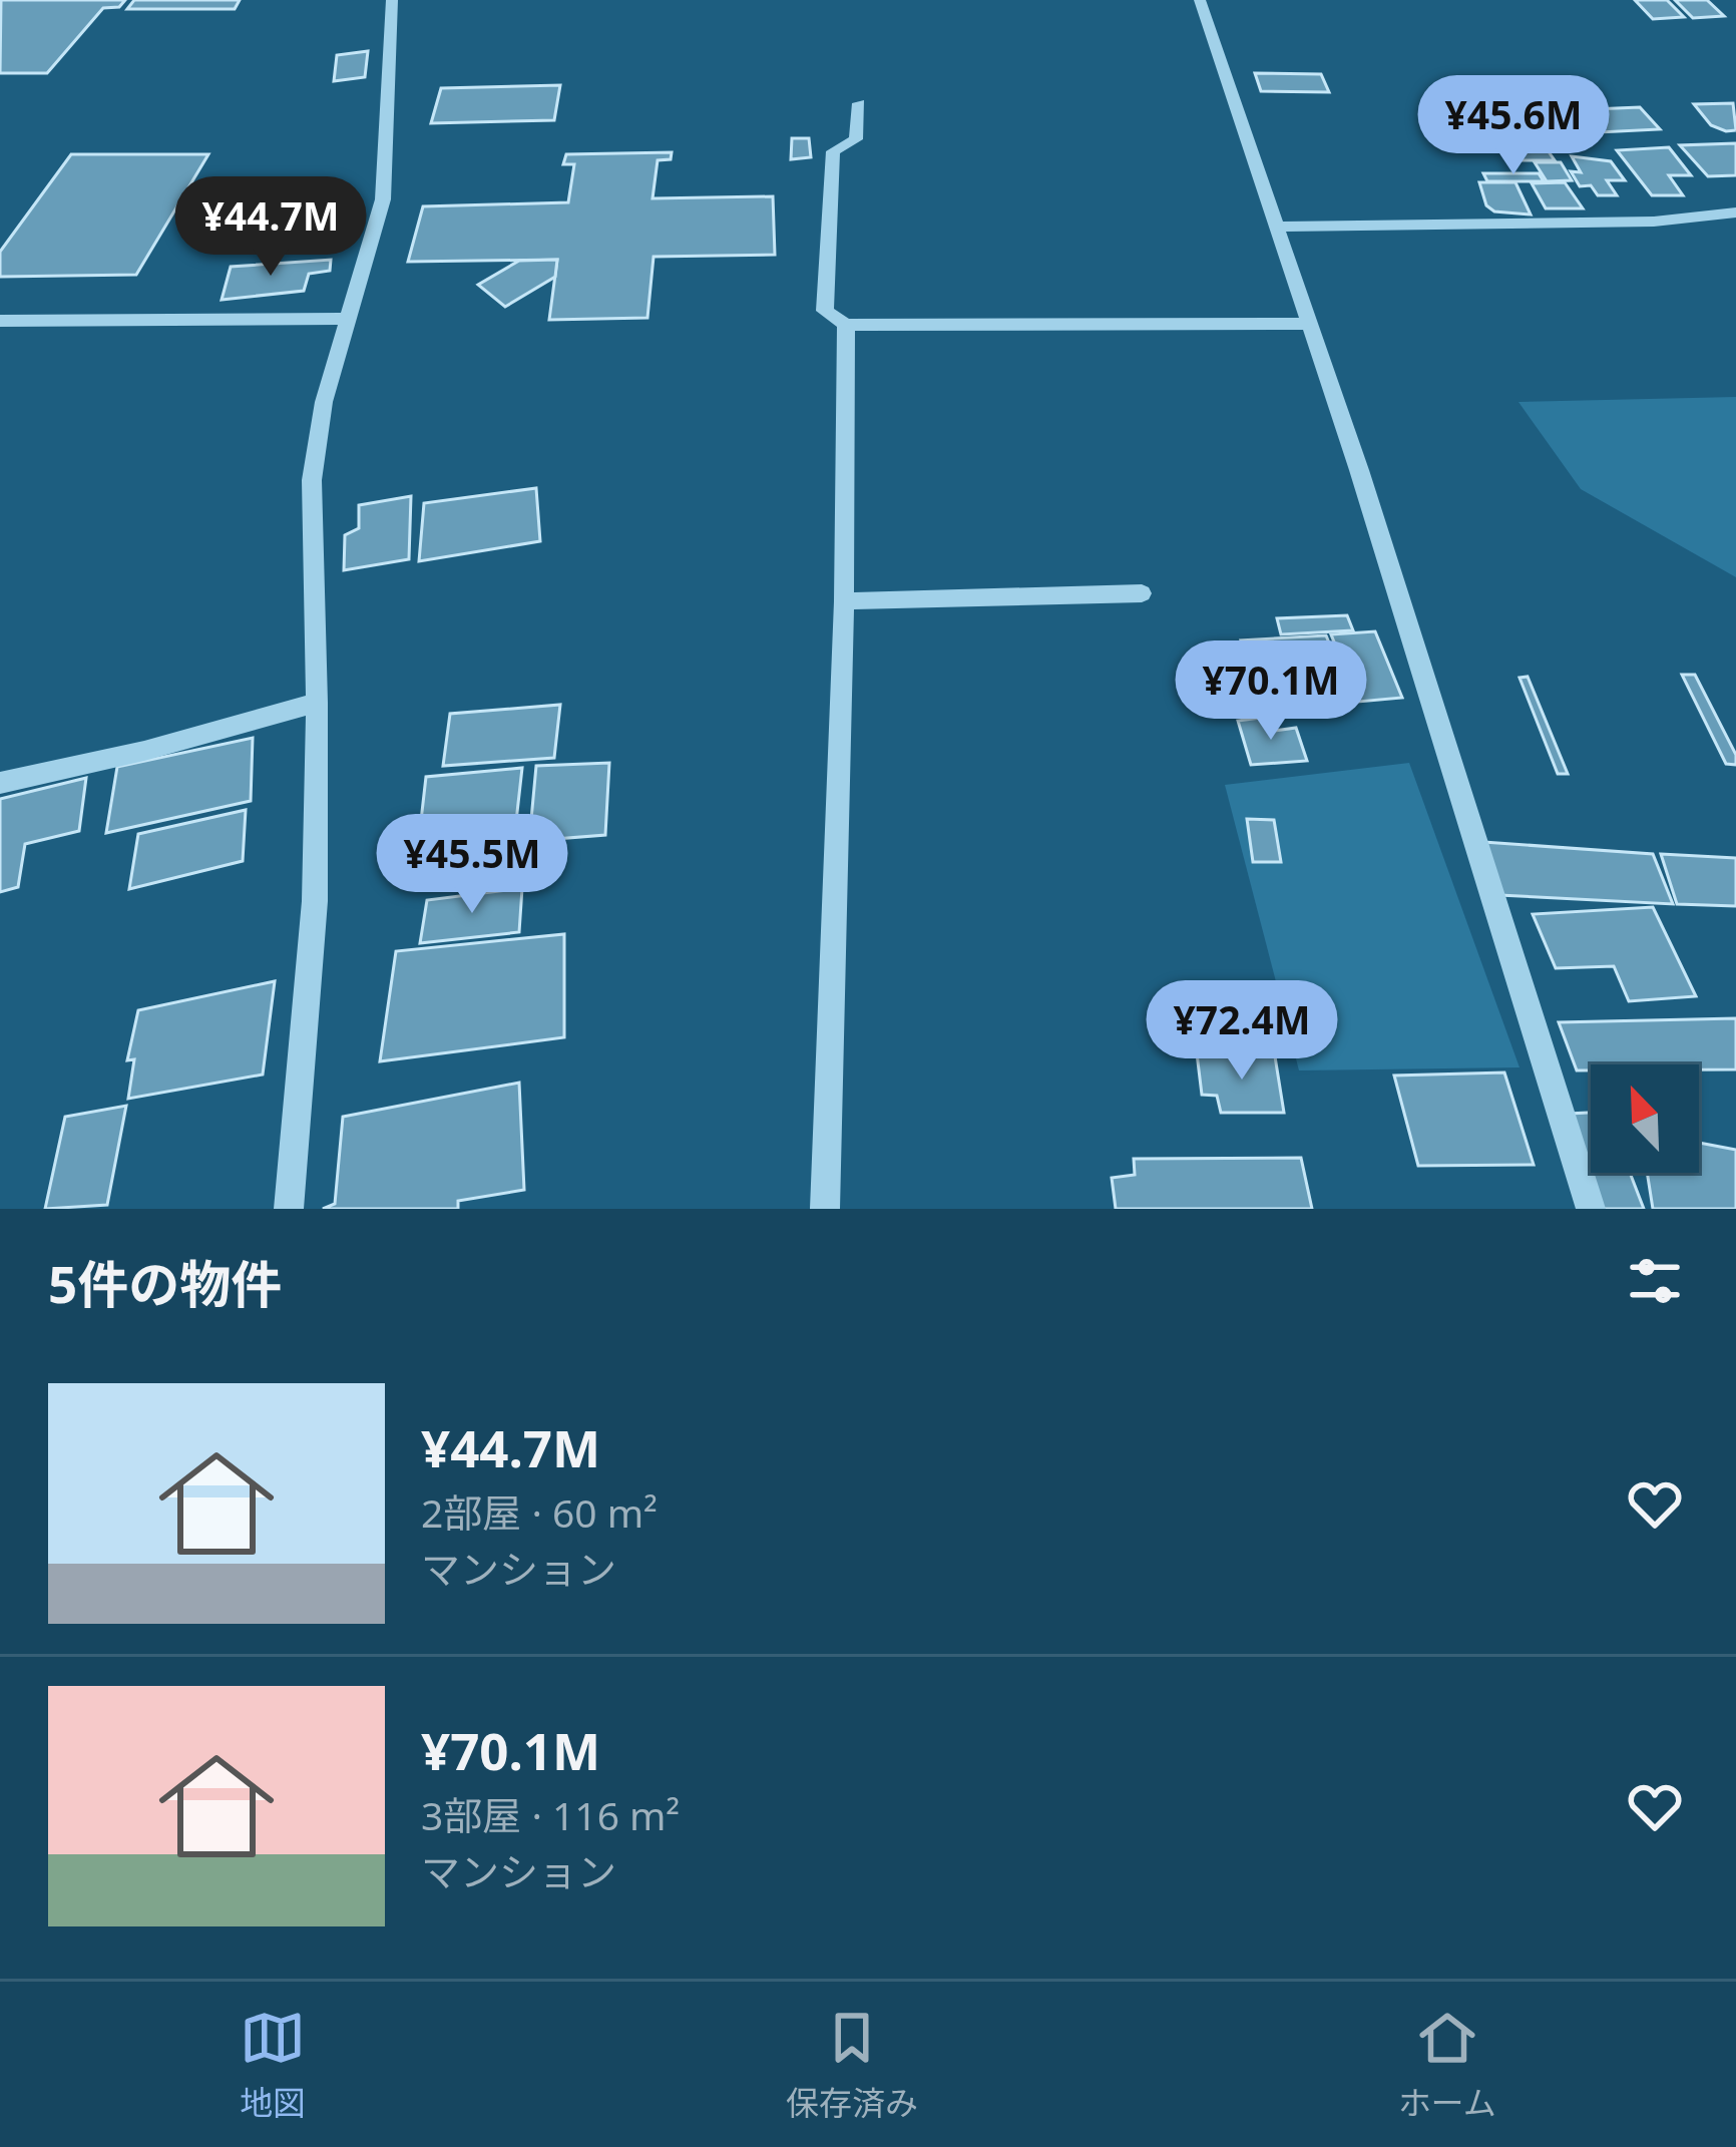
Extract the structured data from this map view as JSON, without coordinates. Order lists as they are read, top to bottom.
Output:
{
  "north": "top left",
  "page": {
    "price": [
      "¥45.6M",
      "¥44.7M",
      "¥70.1M",
      "¥45.5M",
      "¥72.4M"
    ],
    "heading": "5件の物件",
    "list": [
      {
        "name": "¥44.7M",
        "note": "2部屋 · 60 m² · マンション"
      },
      {
        "name": "¥70.1M",
        "note": "3部屋 · 116 m² · マンション"
      }
    ],
    "tabs": ["地図", "保存済み", "ホーム"]
  }
}
